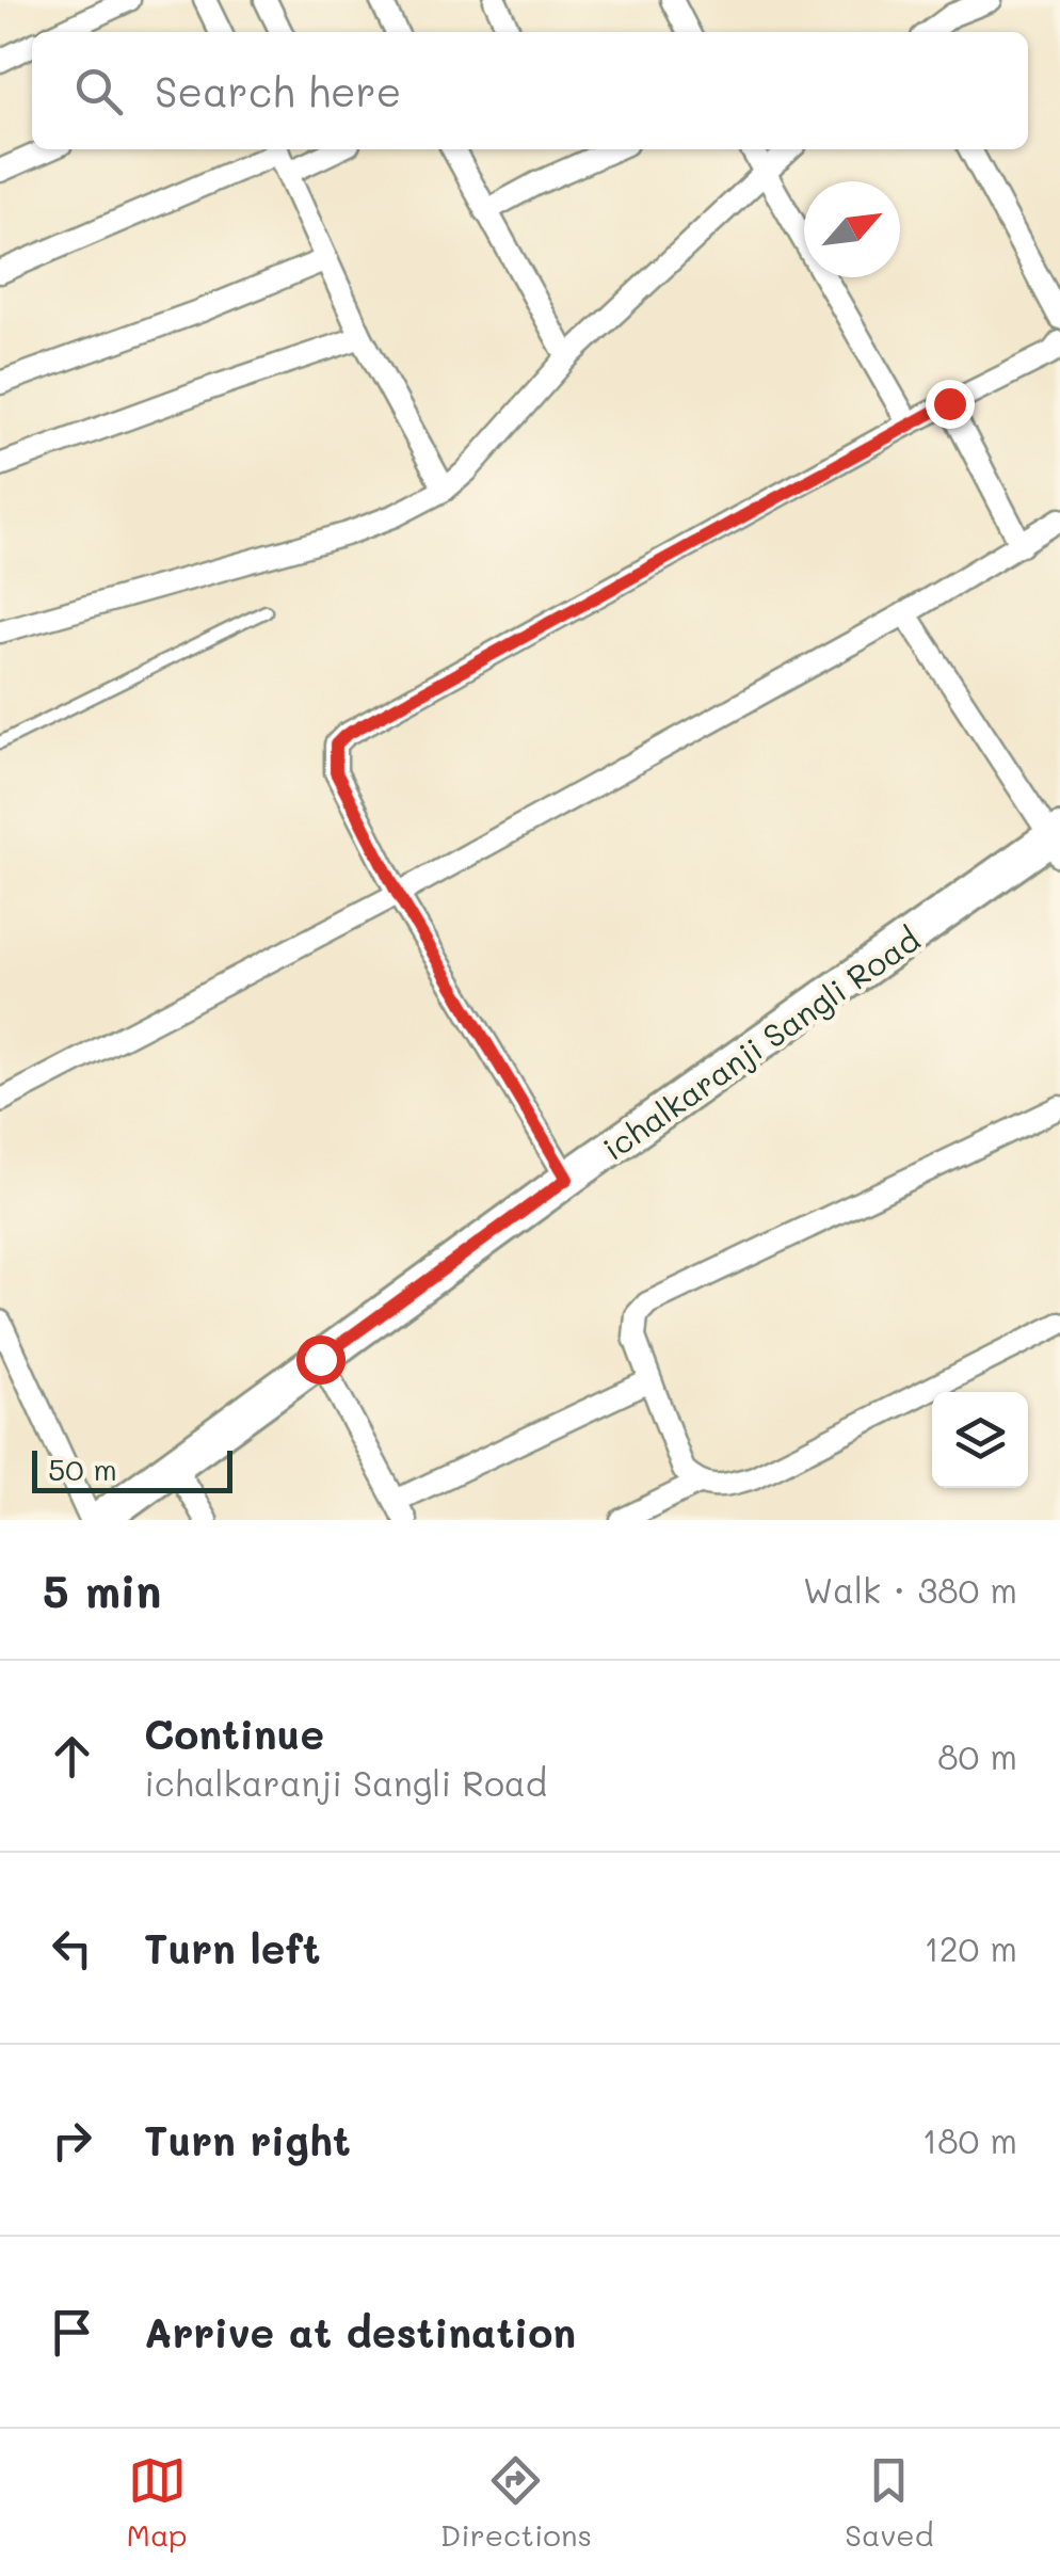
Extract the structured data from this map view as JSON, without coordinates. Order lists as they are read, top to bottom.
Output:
{
  "streets": {
    "main road": ["ichalkaranji Sangli Road"]
  },
  "scale_bar": "50 m",
  "north": "top right",
  "page": {
    "search": "Search here",
    "scale": "50 m",
    "heading": ["5 min", "Walk · 380 m"],
    "list": [
      ["Continue", "ichalkaranji Sangli Road", "80 m"],
      ["Turn left", "120 m"],
      ["Turn right", "180 m"],
      "Arrive at destination"
    ],
    "nav": ["Map", "Directions", "Saved"]
  }
}
